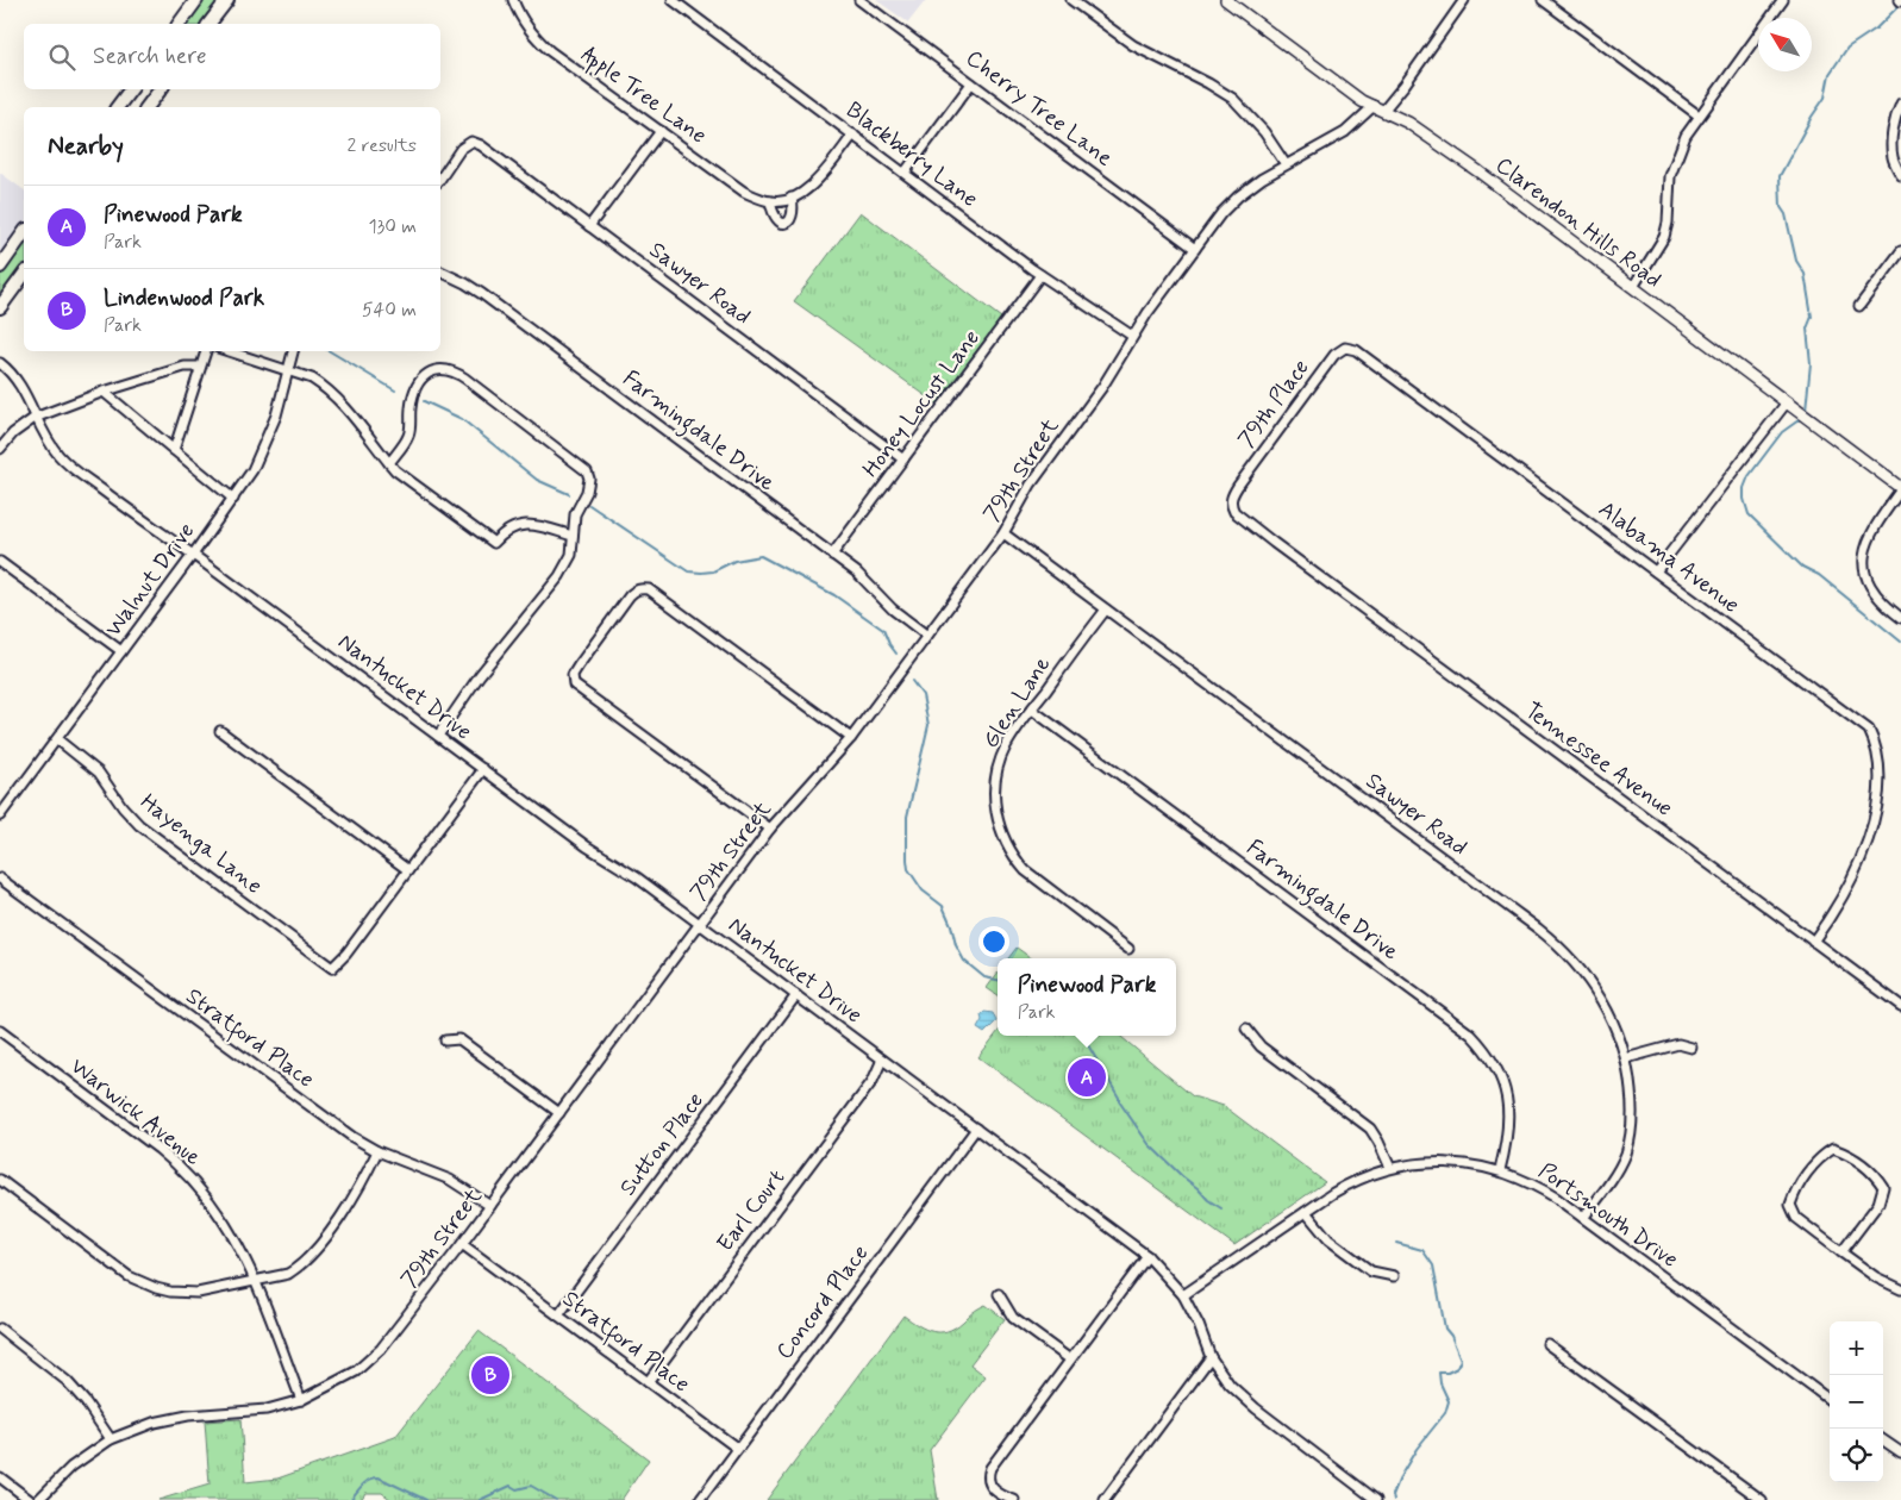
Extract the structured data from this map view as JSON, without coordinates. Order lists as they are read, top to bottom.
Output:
{
  "streets": {
    "street": [
      "Apple Tree Lane",
      "Cherry Tree Lane",
      "Blackberry Lane",
      "Clarendon Hills Road",
      "Sawyer Road",
      "Honey Locust Lane",
      "79th Place",
      "Farmingdale Drive",
      "79th Street",
      "Alabama Avenue",
      "Walnut Drive",
      "Nantucket Drive",
      "Glen Lane",
      "Tennessee Avenue",
      "Hayenga Lane",
      "Stratford Place",
      "Warwick Avenue",
      "Sutton Place",
      "Earl Court",
      "Portsmouth Drive",
      "Concord Place"
    ]
  },
  "crossings": [
    ["Cherry Tree Lane", "79th Street"],
    ["Blackberry Lane", "Honey Locust Lane"],
    ["Blackberry Lane", "79th Street"],
    ["Clarendon Hills Road", "79th Street"],
    ["Sawyer Road", "Honey Locust Lane"],
    ["Sawyer Road", "79th Street"],
    ["Sawyer Road", "Glen Lane"],
    ["Sawyer Road", "Portsmouth Drive"],
    ["Honey Locust Lane", "Farmingdale Drive"],
    ["79th Place", "Alabama Avenue"],
    ["79th Place", "Tennessee Avenue"],
    ["Farmingdale Drive", "79th Street"],
    ["Farmingdale Drive", "Glen Lane"],
    ["Farmingdale Drive", "Portsmouth Drive"],
    ["79th Street", "Nantucket Drive"],
    ["79th Street", "Stratford Place"],
    ["79th Street", "Warwick Avenue"],
    ["Walnut Drive", "Nantucket Drive"],
    ["Walnut Drive", "Hayenga Lane"],
    ["Nantucket Drive", "Sutton Place"],
    ["Nantucket Drive", "Earl Court"],
    ["Nantucket Drive", "Portsmouth Drive"],
    ["Nantucket Drive", "Concord Place"],
    ["Stratford Place", "Sutton Place"],
    ["Stratford Place", "Earl Court"],
    ["Stratford Place", "Concord Place"]
  ],
  "north": "top left",
  "page": {
    "search": "Search here",
    "heading": ["Nearby", "2 results"],
    "list": [
      {
        "mark": "A",
        "name": "Pinewood Park",
        "note": "Park",
        "value": "130 m"
      },
      {
        "mark": "B",
        "name": "Lindenwood Park",
        "note": "Park",
        "value": "540 m"
      }
    ],
    "popup": ["Pinewood Park", "Park"],
    "pins": ["A", "B"],
    "map_buttons": ["+", "−"]
  }
}
